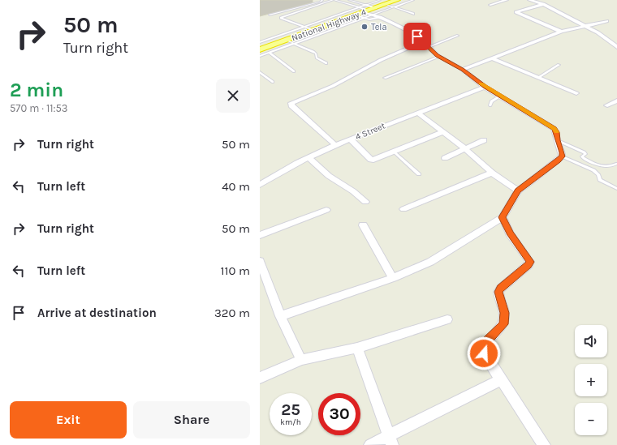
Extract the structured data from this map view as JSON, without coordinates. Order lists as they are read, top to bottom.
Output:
{
  "streets": {
    "highway": ["National Highway 4"],
    "street": ["4 Street"]
  },
  "places": ["Tela"],
  "page": {
    "turn": ["50 m", "Turn right"],
    "heading": ["2 min", "570 m · 11:53"],
    "list": [
      {
        "name": "Turn right",
        "value": "50 m"
      },
      {
        "name": "Turn left",
        "value": "40 m"
      },
      {
        "name": "Turn right",
        "value": "50 m"
      },
      {
        "name": "Turn left",
        "value": "110 m"
      },
      {
        "name": "Arrive at destination",
        "value": "320 m"
      }
    ],
    "map_buttons": ["+", "−"],
    "speed": "25 km/h",
    "limit": "30",
    "buttons": ["Exit", "Share"]
  }
}
